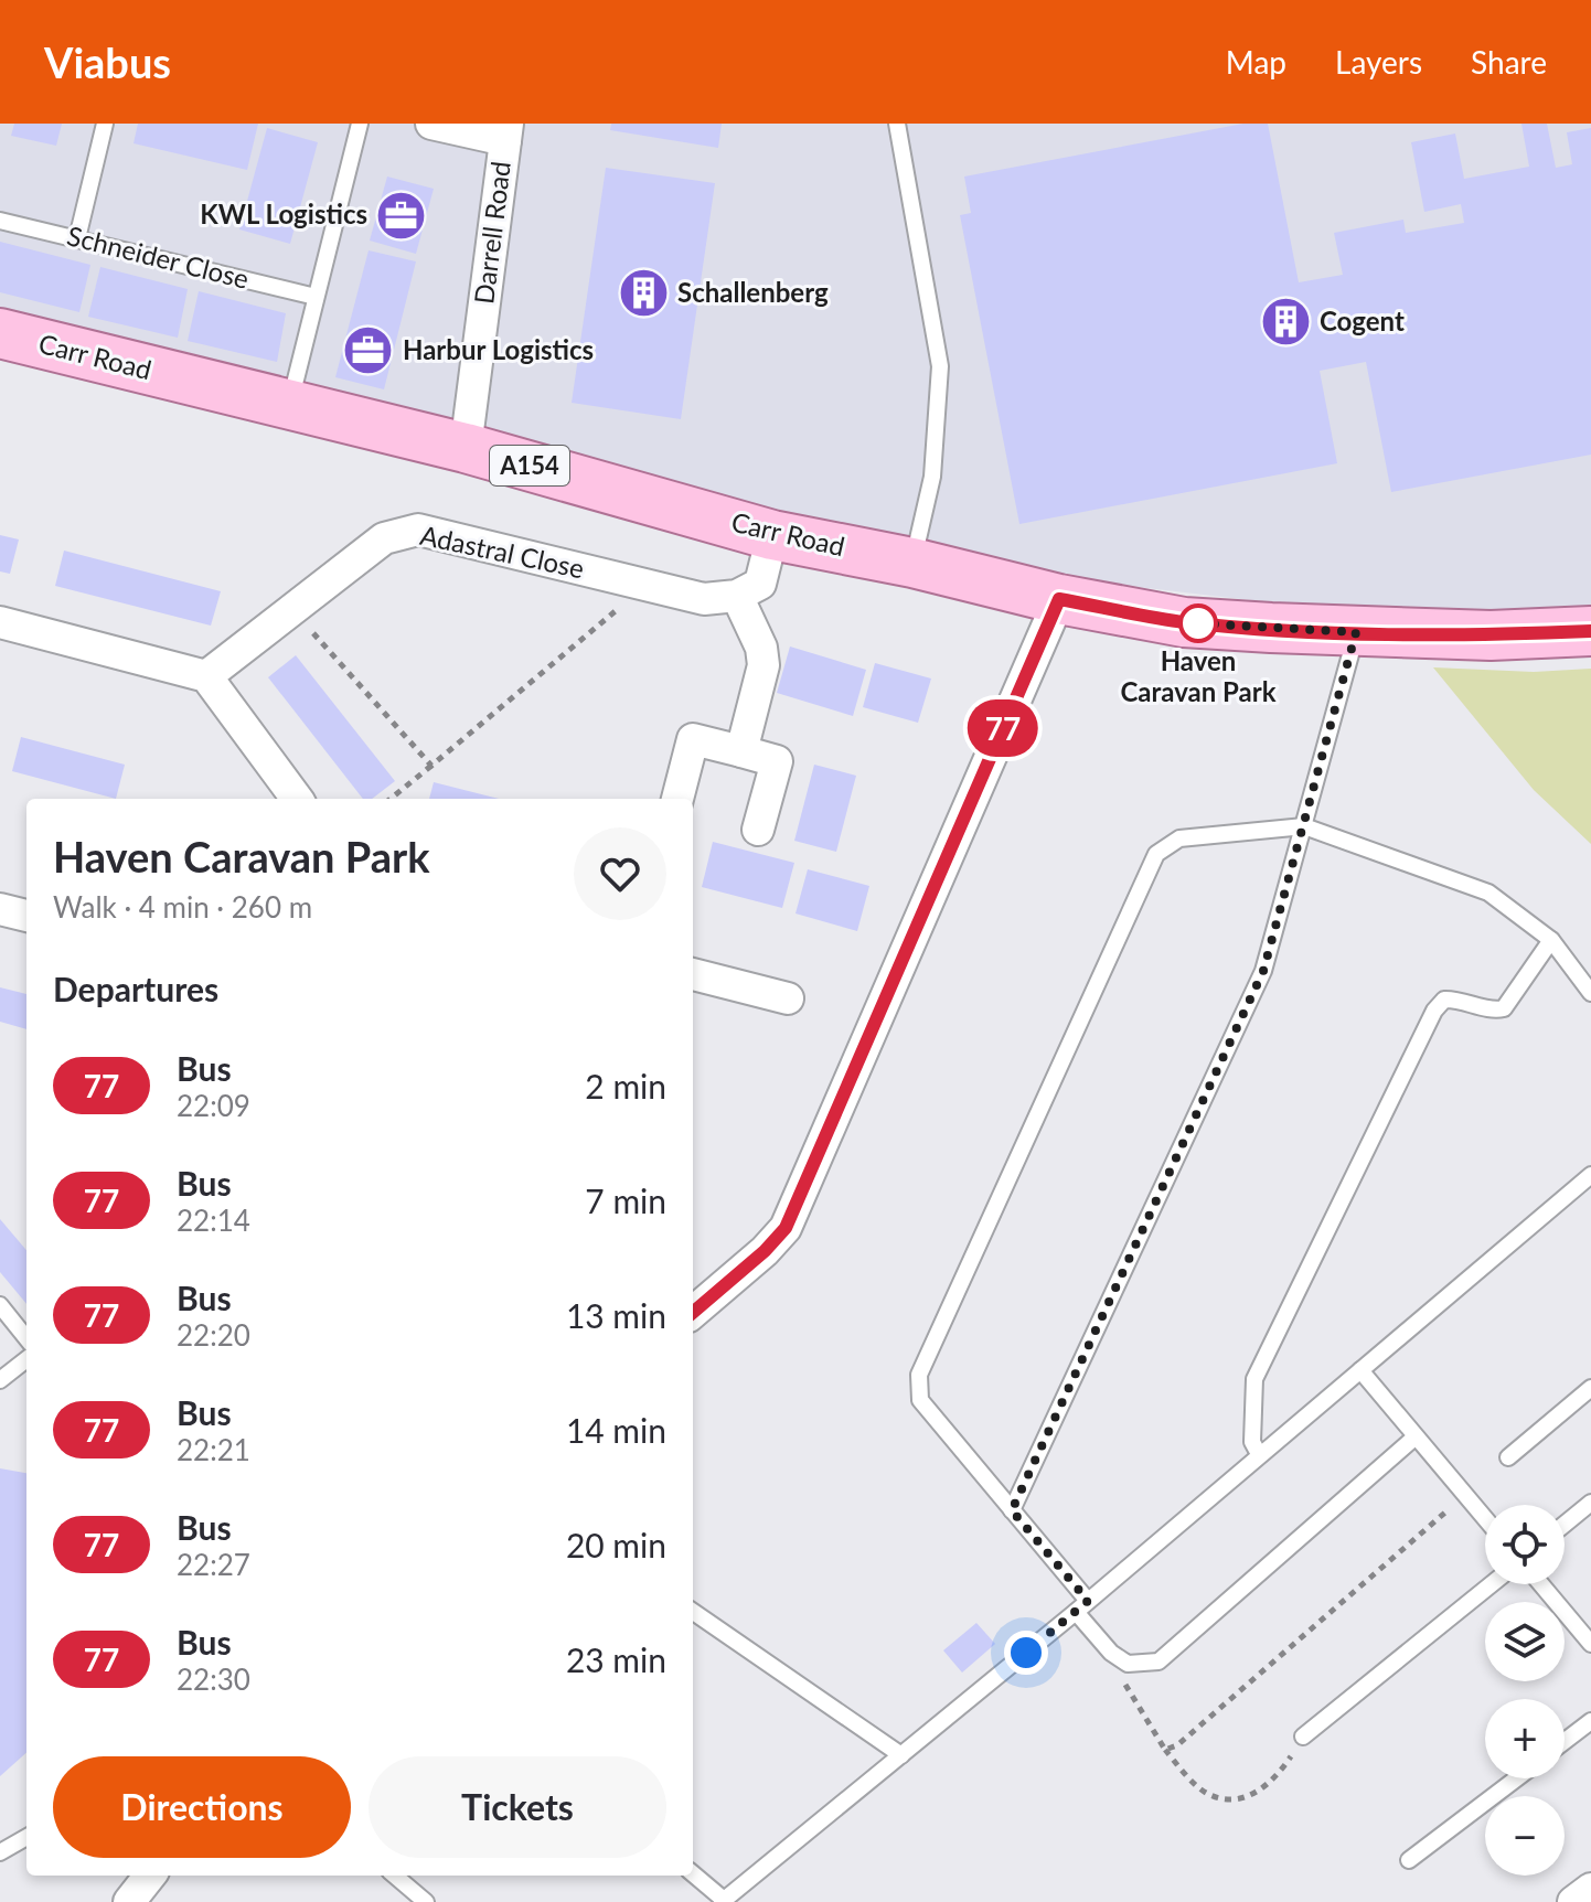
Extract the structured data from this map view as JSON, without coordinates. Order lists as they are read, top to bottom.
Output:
{
  "streets": {
    "main road": ["Carr Road", "A154"],
    "street": ["Darrell Road", "Adastral Close"],
    "lane": ["Schneider Close"]
  },
  "crossings": [
    ["Darrell Road", "Carr Road"]
  ],
  "places": {
    "office": ["KWL Logistics", "Harbur Logistics"],
    "building": ["Schallenberg", "Cogent"],
    "other": ["Haven Caravan Park"]
  },
  "lines": ["bus line 77"],
  "page": {
    "header": "Viabus",
    "nav": ["Map", "Layers", "Share"],
    "on_map": "77",
    "heading": [
      ["Haven Caravan Park", "Walk · 4 min · 260 m"],
      "Departures"
    ],
    "list": [
      {
        "mark": "77",
        "name": "Bus",
        "note": "22:09",
        "value": "2 min"
      },
      {
        "mark": "77",
        "name": "Bus",
        "note": "22:14",
        "value": "7 min"
      },
      {
        "mark": "77",
        "name": "Bus",
        "note": "22:20",
        "value": "13 min"
      },
      {
        "mark": "77",
        "name": "Bus",
        "note": "22:21",
        "value": "14 min"
      },
      {
        "mark": "77",
        "name": "Bus",
        "note": "22:27",
        "value": "20 min"
      },
      {
        "mark": "77",
        "name": "Bus",
        "note": "22:30",
        "value": "23 min"
      }
    ],
    "map_buttons": ["+", "−"],
    "buttons": ["Directions", "Tickets"]
  }
}
